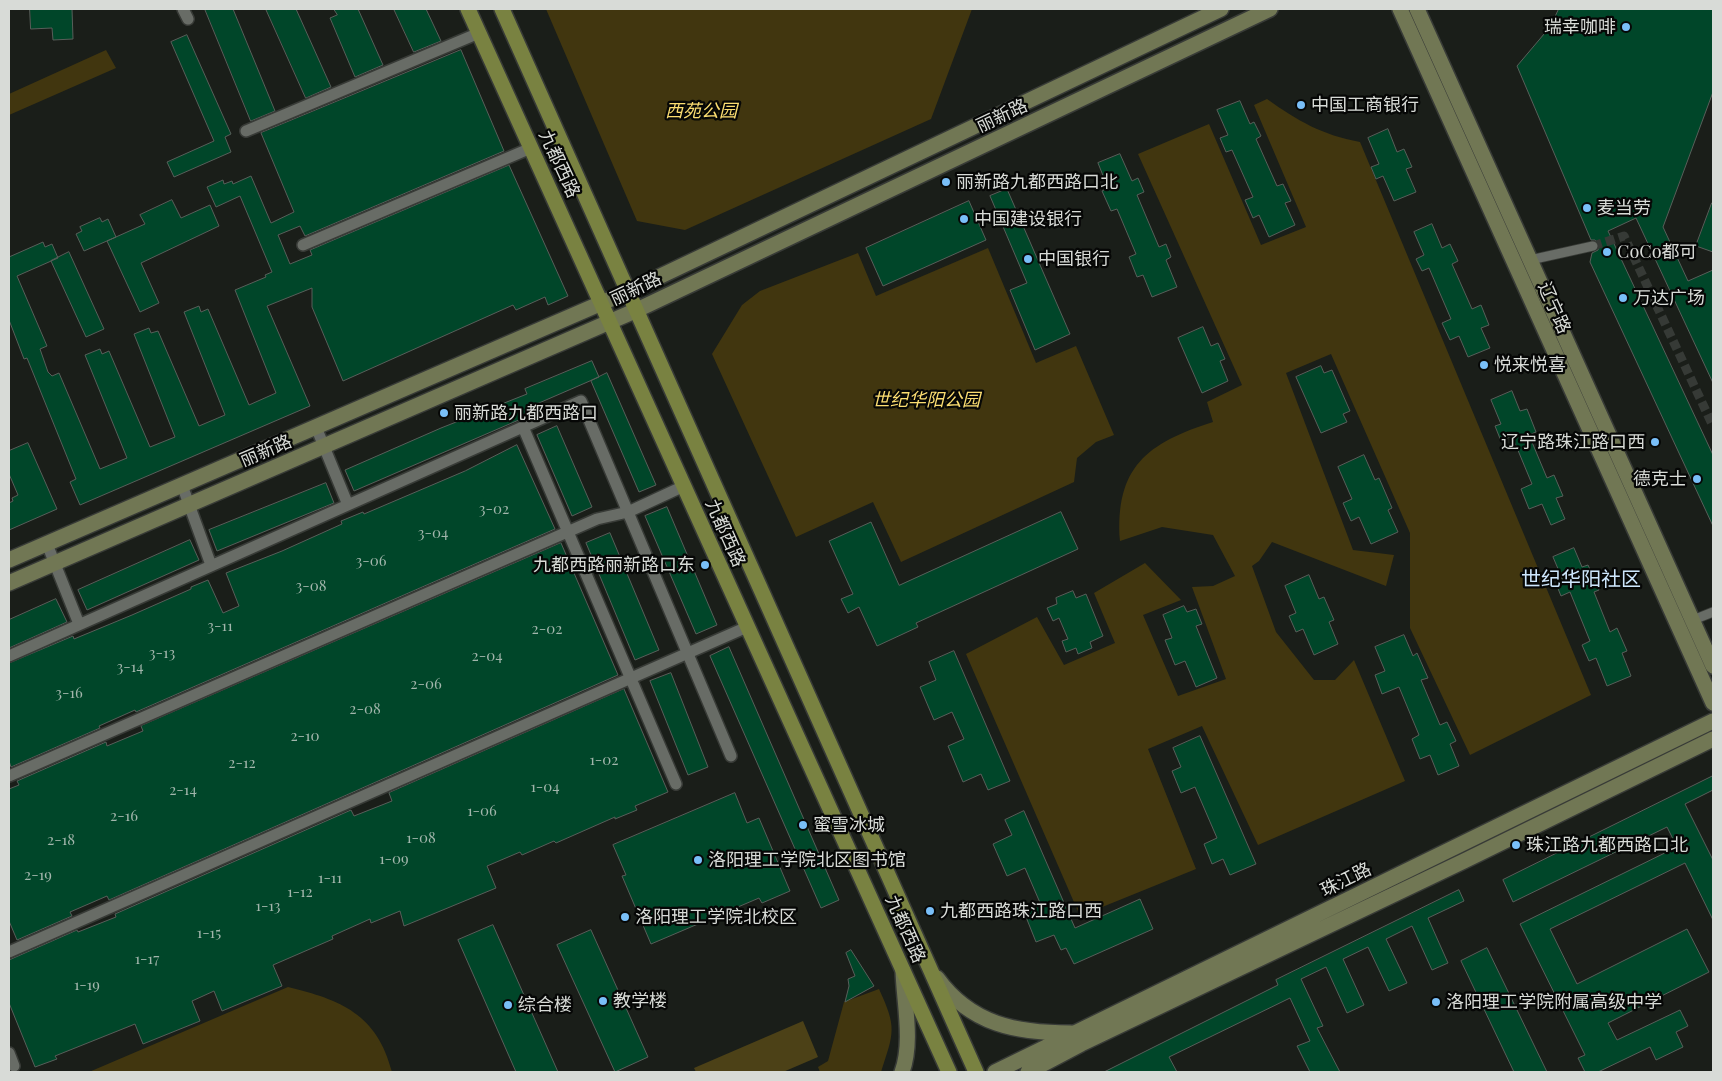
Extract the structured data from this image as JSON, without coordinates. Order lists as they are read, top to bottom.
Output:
{
  "streets": {
    "main road": [
      "丽新路",
      "九都西路",
      "辽宁路",
      "珠江路"
    ]
  },
  "crossings": [
    ["丽新路", "九都西路"]
  ],
  "districts": ["世纪华阳社区"],
  "parks": ["西苑公园", "世纪华阳公园"],
  "places": [
    "瑞幸咖啡",
    "中国工商银行",
    "丽新路九都西路口北",
    "麦当劳",
    "中国建设银行",
    "CoCo都可",
    "中国银行",
    "万达广场",
    "悦来悦喜",
    "丽新路九都西路口",
    "辽宁路珠江路口西",
    "德克士",
    "九都西路丽新路口东",
    "蜜雪冰城",
    "珠江路九都西路口北",
    "洛阳理工学院北区图书馆",
    "九都西路珠江路口西",
    "洛阳理工学院北校区",
    "教学楼",
    "洛阳理工学院附属高级中学",
    "综合楼"
  ],
  "house_numbers": [
    "3-02",
    "3-04",
    "3-06",
    "3-08",
    "3-11",
    "2-02",
    "3-13",
    "2-04",
    "3-14",
    "2-06",
    "3-16",
    "2-08",
    "2-10",
    "1-02",
    "2-12",
    "1-04",
    "2-14",
    "1-06",
    "2-16",
    "1-08",
    "2-18",
    "1-09",
    "2-19",
    "1-11",
    "1-12",
    "1-13",
    "1-15",
    "1-17",
    "1-19"
  ]
}
